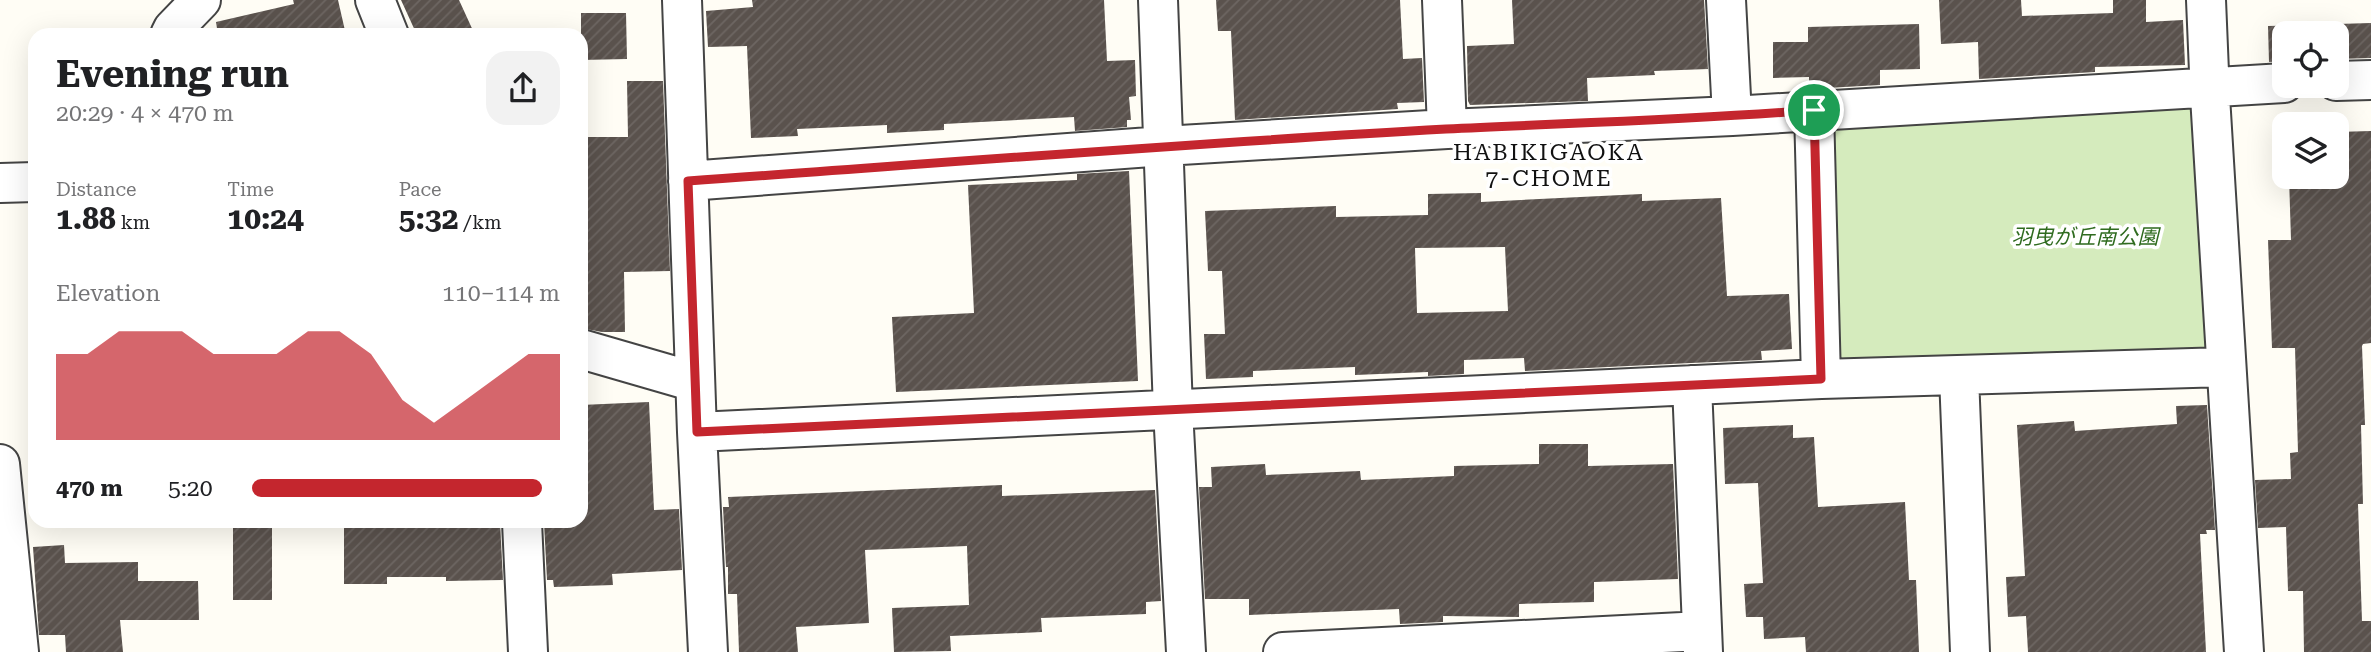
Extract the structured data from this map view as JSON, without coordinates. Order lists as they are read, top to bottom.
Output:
{
  "districts": ["HABIKIGAOKA 7-CHOME"],
  "parks": ["羽曳が丘南公園"],
  "page": {
    "heading": ["Evening run", "20:29 · 4 × 470 m"],
    "stats": [
      ["Distance", "1.88 km"],
      ["Time", "10:24"],
      ["Pace", "5:32 /km"]
    ],
    "chart": ["Elevation", "110–114 m"],
    "list": [
      {
        "name": "470 m",
        "note": "5:20"
      }
    ]
  }
}
